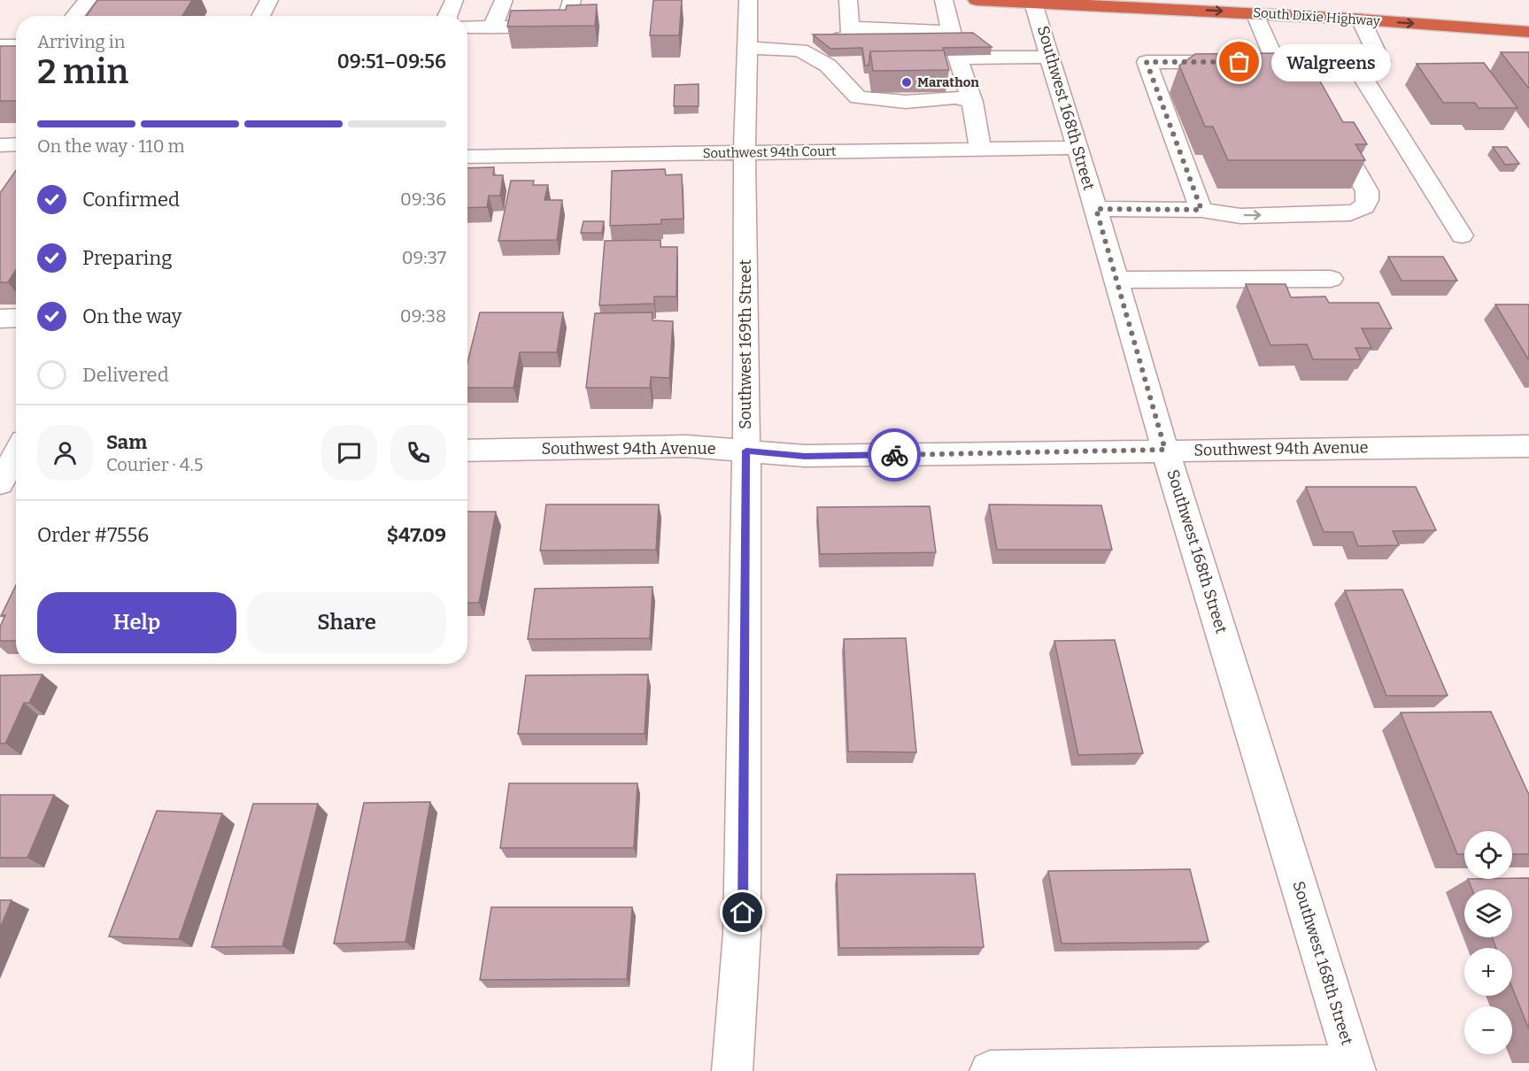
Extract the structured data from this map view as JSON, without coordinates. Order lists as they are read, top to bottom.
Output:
{
  "streets": {
    "highway": ["South Dixie Highway"],
    "street": [
      "Southwest 168th Street",
      "Southwest 94th Court",
      "Southwest 169th Street",
      "Southwest 94th Avenue"
    ]
  },
  "crossings": [
    ["South Dixie Highway", "Southwest 168th Street"],
    ["Southwest 168th Street", "Southwest 94th Court"],
    ["Southwest 168th Street", "Southwest 94th Avenue"],
    ["Southwest 94th Court", "Southwest 169th Street"],
    ["Southwest 169th Street", "Southwest 94th Avenue"]
  ],
  "one_way": ["South Dixie Highway"],
  "places": ["Walgreens", "Marathon"],
  "page": {
    "heading": ["2 min", "Arriving in", "09:51–09:56"],
    "panel": [
      "Sam",
      "Courier · 4.5",
      "Order #7556",
      "$47.09"
    ],
    "bubble": "Walgreens",
    "bar": "On the way · 110 m",
    "list": [
      ["Confirmed", "09:36"],
      ["Preparing", "09:37"],
      ["On the way", "09:38"],
      "Delivered"
    ],
    "buttons": ["Help", "Share"],
    "map_buttons": ["+", "−"]
  }
}
